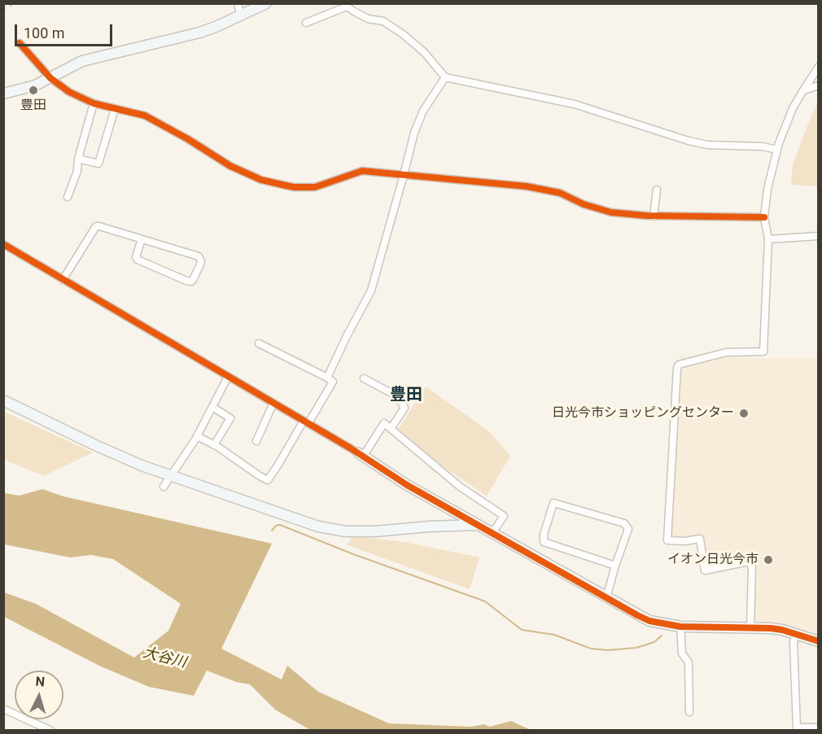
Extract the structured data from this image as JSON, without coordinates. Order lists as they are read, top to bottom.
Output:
{
  "districts": ["豊田"],
  "water": ["大谷川"],
  "places": ["豊田", "日光今市ショッピングセンター", "イオン日光今市"],
  "scale_bar": "100 m",
  "north": "top"
}
